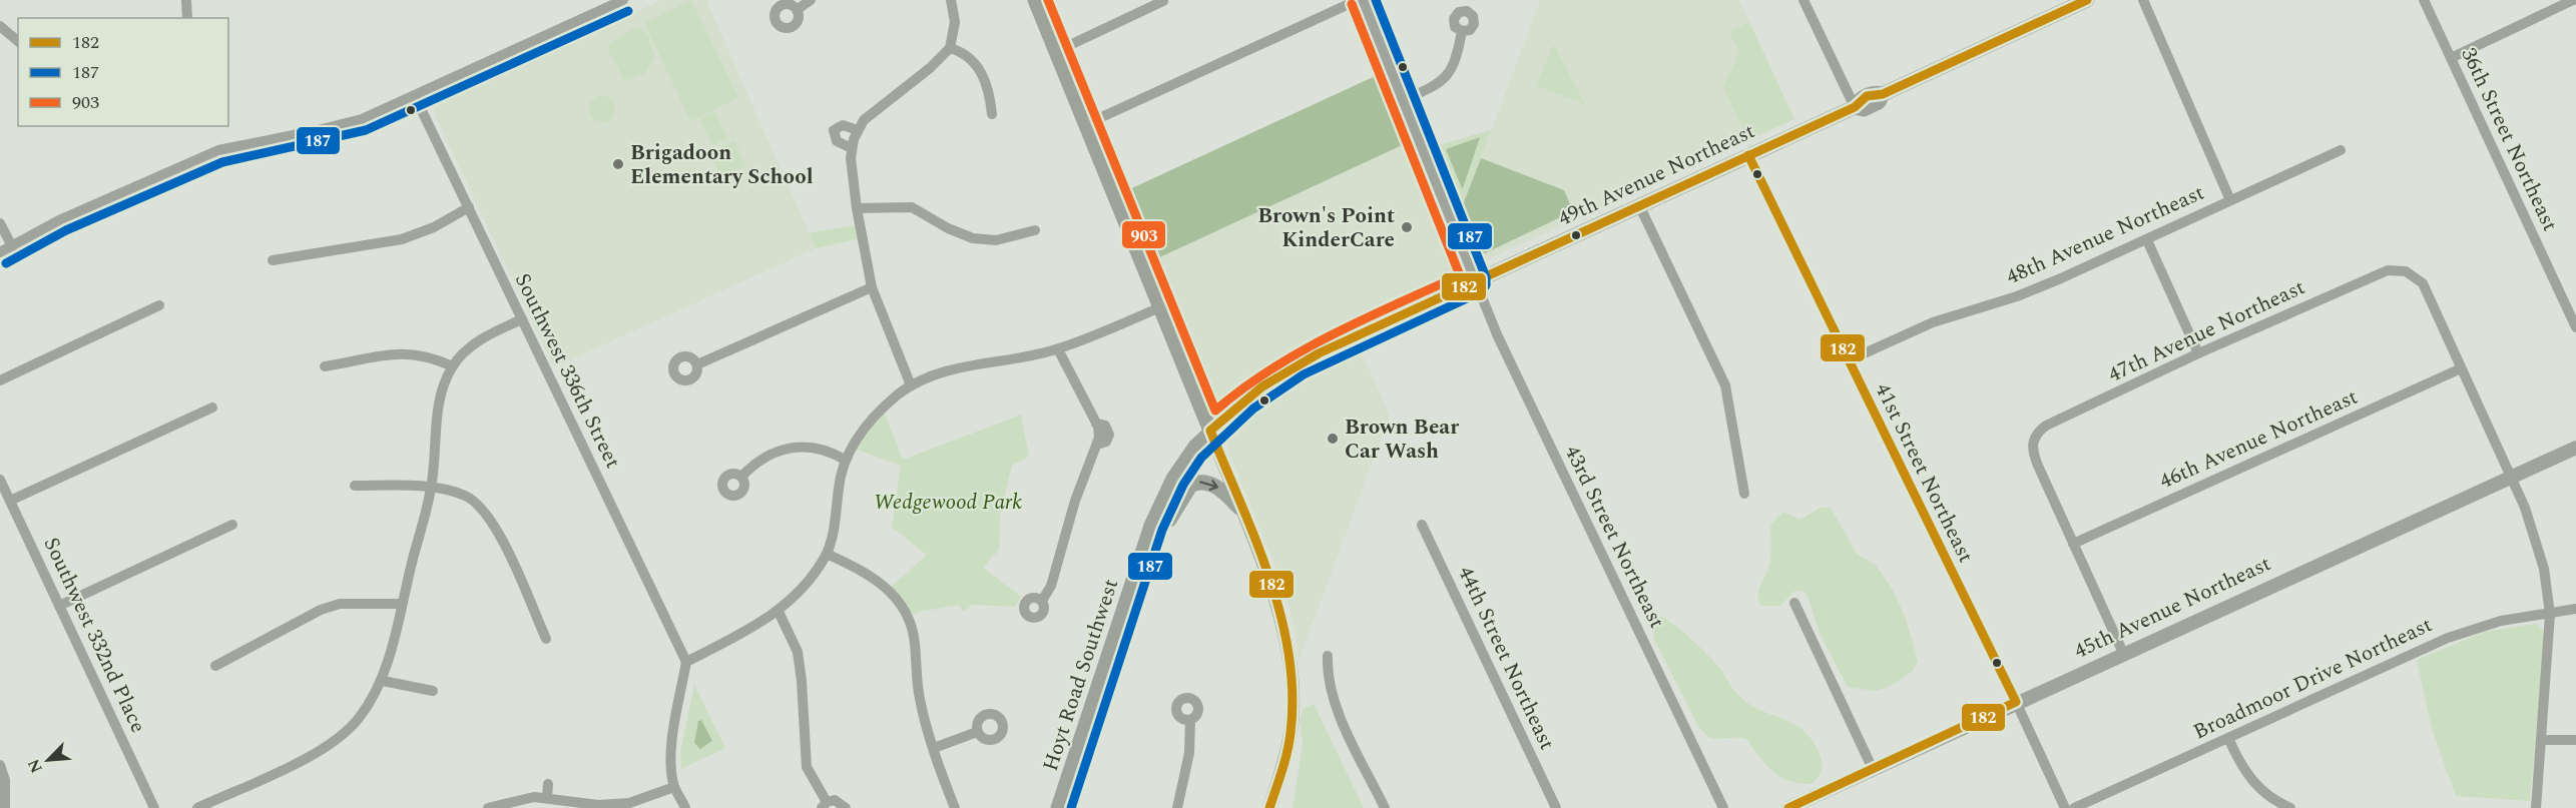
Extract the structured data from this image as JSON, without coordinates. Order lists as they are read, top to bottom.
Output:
{
  "streets": {
    "main road": ["49th Avenue Northeast", "Hoyt Road Southwest"],
    "street": [
      "36th Street Northeast",
      "48th Avenue Northeast",
      "47th Avenue Northeast",
      "Southwest 336th Street",
      "46th Avenue Northeast",
      "41st Street Northeast",
      "43rd Street Northeast",
      "45th Avenue Northeast",
      "Southwest 332nd Place",
      "44th Street Northeast",
      "Broadmoor Drive Northeast"
    ]
  },
  "crossings": [
    ["49th Avenue Northeast", "41st Street Northeast"],
    ["49th Avenue Northeast", "43rd Street Northeast"],
    ["49th Avenue Northeast", "Hoyt Road Southwest"],
    ["48th Avenue Northeast", "41st Street Northeast"],
    ["47th Avenue Northeast", "46th Avenue Northeast"],
    ["41st Street Northeast", "45th Avenue Northeast"]
  ],
  "parks": ["Wedgewood Park"],
  "places": ["Brigadoon Elementary School", "Brown's Point KinderCare", "Brown Bear Car Wash"],
  "lines": ["transit line 182", "transit line 187", "transit line 903"],
  "legend": ["182", "187", "903"],
  "north": "bottom left"
}
